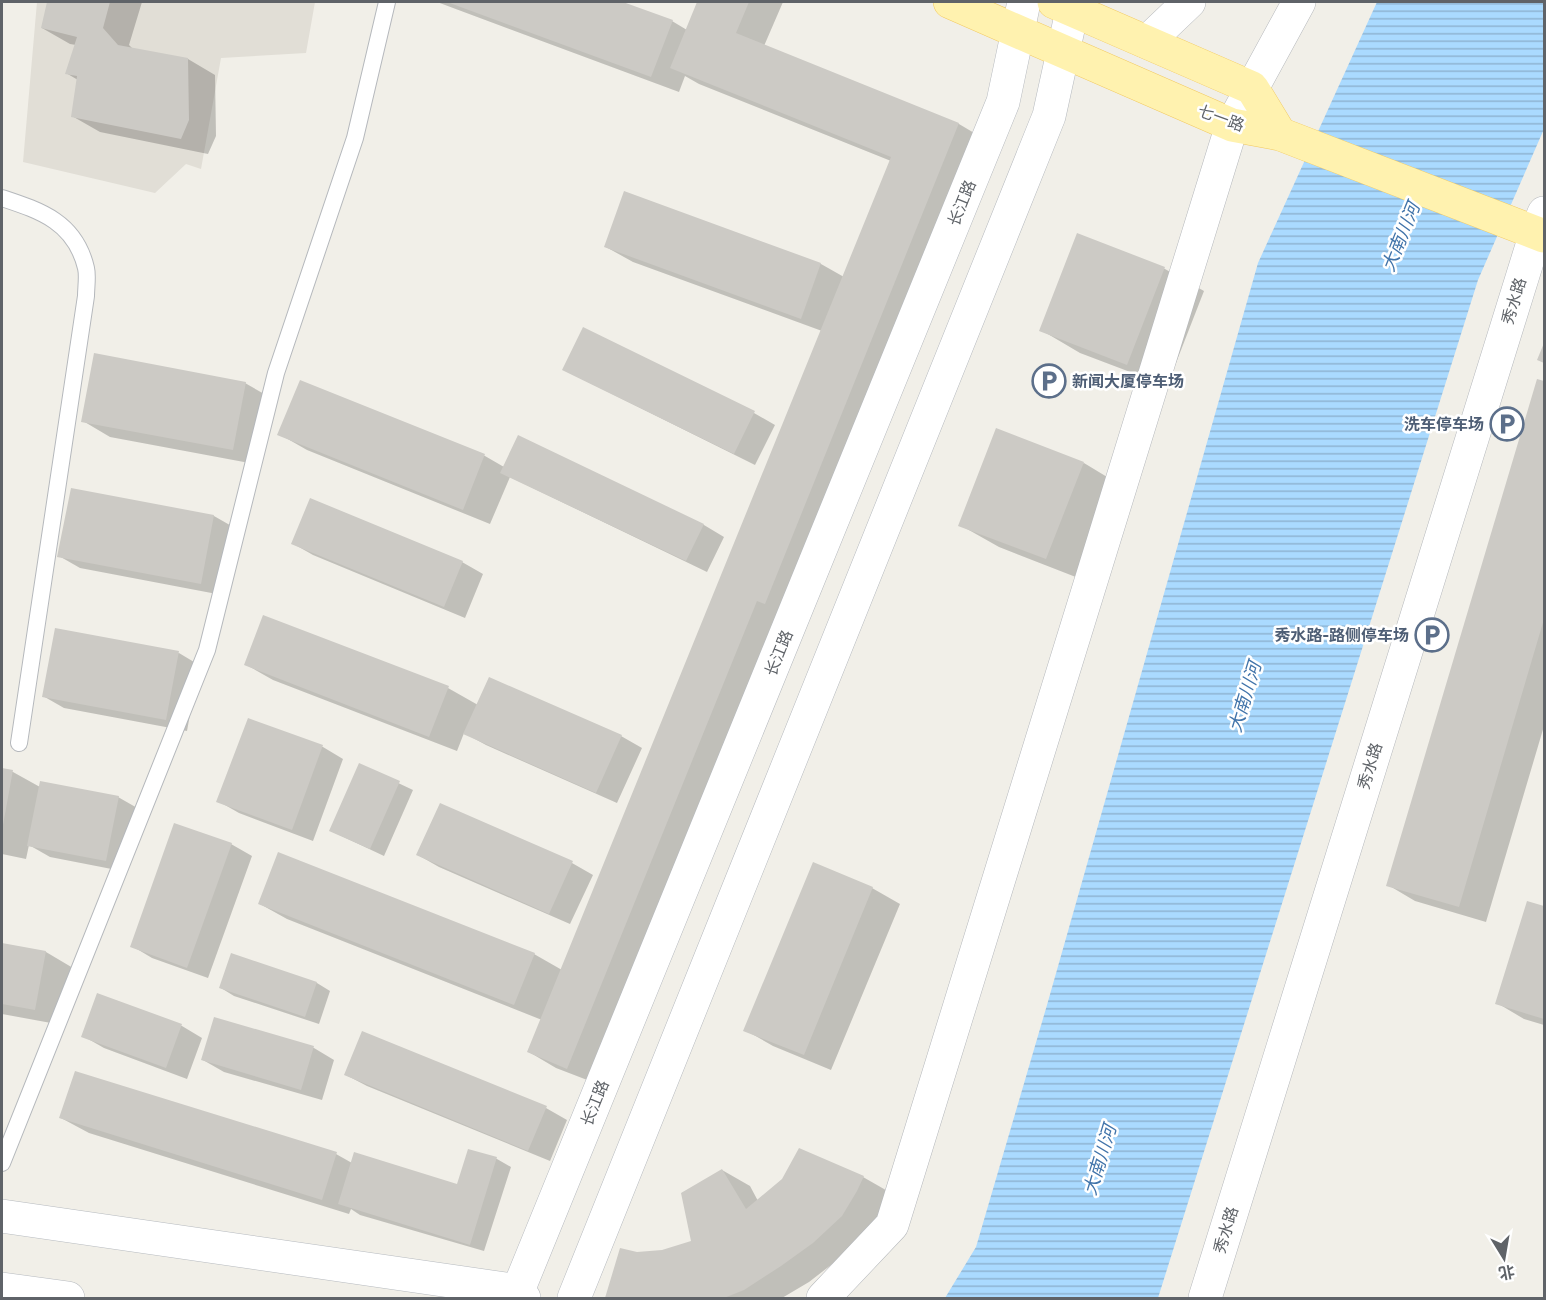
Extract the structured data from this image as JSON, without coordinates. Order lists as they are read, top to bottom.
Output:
{
  "streets": {
    "main road": ["七一路", "长江路", "秀水路"]
  },
  "crossings": [
    ["七一路", "长江路"]
  ],
  "water": ["大南川河"],
  "places": {
    "parking": ["新闻大厦停车场", "洗车停车场", "秀水路-路侧停车场"]
  },
  "north": "bottom"
}
